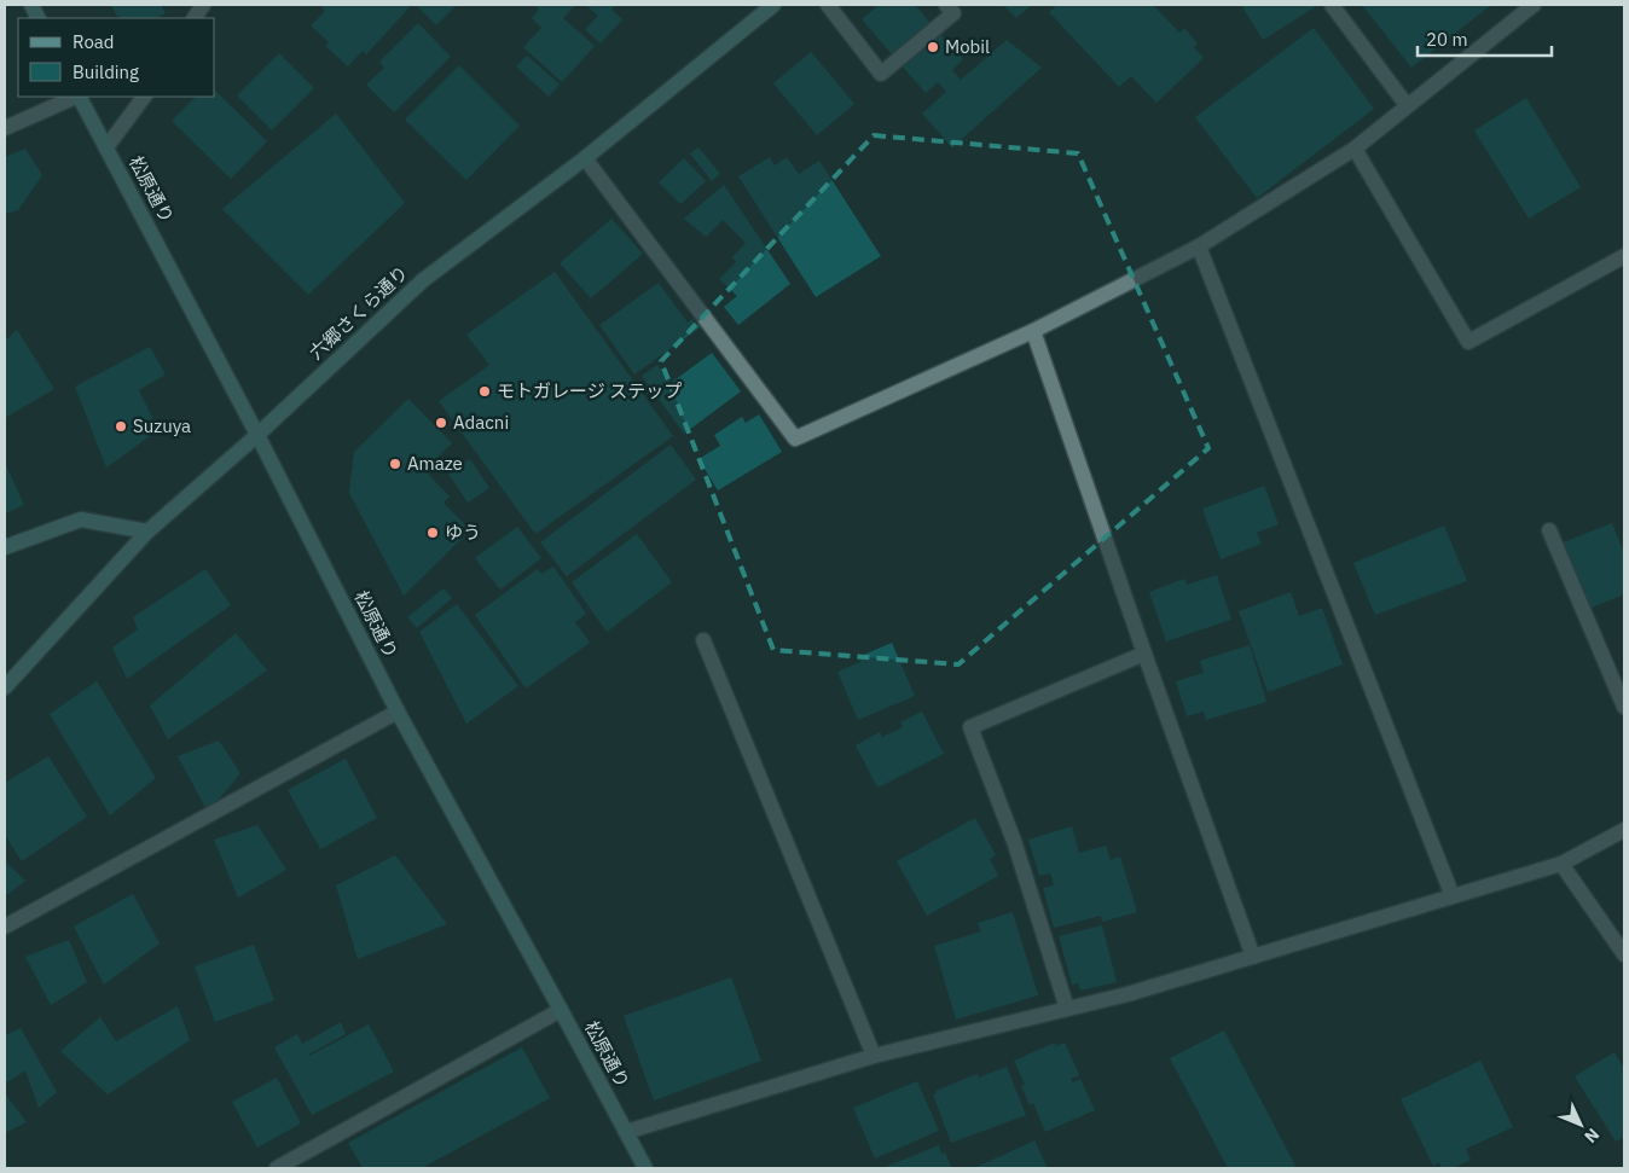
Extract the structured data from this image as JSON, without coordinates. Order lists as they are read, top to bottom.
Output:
{
  "streets": {
    "main road": ["松原通り", "六郷さくら通り"]
  },
  "crossings": [
    ["松原通り", "六郷さくら通り"]
  ],
  "places": [
    "Mobil",
    "モトガレージ ステップ",
    "Adacni",
    "Suzuya",
    "Amaze",
    "ゆう"
  ],
  "legend": ["Road", "Building"],
  "scale_bar": "20 m",
  "north": "bottom right"
}
